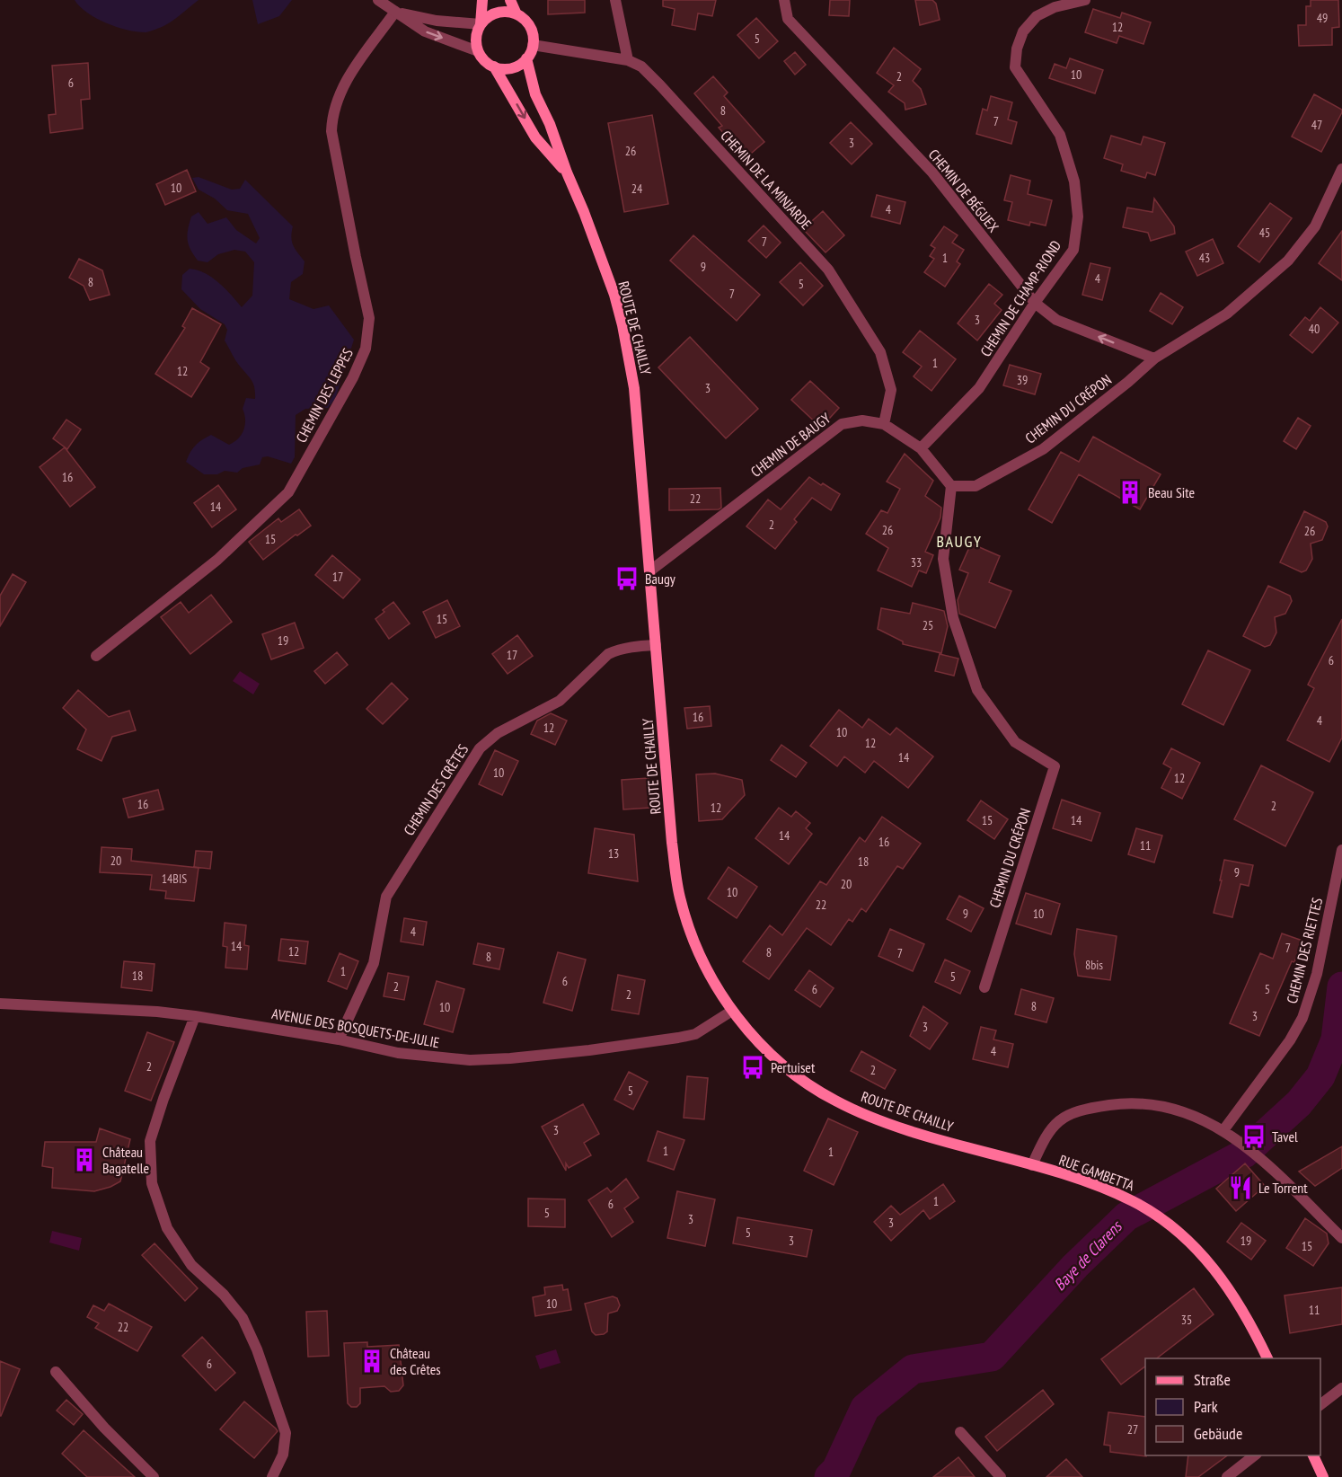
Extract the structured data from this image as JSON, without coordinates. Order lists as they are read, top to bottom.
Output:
{
  "streets": {
    "main road": ["ROUTE DE CHAILLY", "RUE GAMBETTA"],
    "street": [
      "CHEMIN DE LA MINJARDE",
      "CHEMIN DE BÉGUEX",
      "CHEMIN DE CHAMP-RIOND",
      "CHEMIN DES LEPPES",
      "CHEMIN DU CRÉPON",
      "CHEMIN DE BAUGY",
      "CHEMIN DES CRÊTES",
      "CHEMIN DES RIETTES",
      "AVENUE DES BOSQUETS-DE-JULIE"
    ]
  },
  "crossings": [
    ["CHEMIN DE LA MINJARDE", "ROUTE DE CHAILLY"],
    ["CHEMIN DE LA MINJARDE", "CHEMIN DE BAUGY"],
    ["CHEMIN DE BÉGUEX", "CHEMIN DE CHAMP-RIOND"],
    ["CHEMIN DE BÉGUEX", "CHEMIN DU CRÉPON"],
    ["CHEMIN DE CHAMP-RIOND", "CHEMIN DE BAUGY"],
    ["ROUTE DE CHAILLY", "CHEMIN DE BAUGY"],
    ["ROUTE DE CHAILLY", "CHEMIN DES CRÊTES"],
    ["ROUTE DE CHAILLY", "AVENUE DES BOSQUETS-DE-JULIE"],
    ["ROUTE DE CHAILLY", "RUE GAMBETTA"],
    ["CHEMIN DU CRÉPON", "CHEMIN DE BAUGY"],
    ["CHEMIN DES CRÊTES", "AVENUE DES BOSQUETS-DE-JULIE"]
  ],
  "districts": ["BAUGY"],
  "water": ["Baye de Clarens"],
  "places": {
    "building": ["Beau Site", "Château Bagatelle", "Château des Crêtes"],
    "bus stop": ["Baugy", "Pertuiset", "Tavel"],
    "restaurant": ["Le Torrent"]
  },
  "house_numbers": [
    "49",
    "12",
    "5",
    "10",
    "2",
    "6",
    "8",
    "7",
    "47",
    "3",
    "26",
    "10",
    "24",
    "4",
    "45",
    "7",
    "1",
    "43",
    "9",
    "4",
    "8",
    "5",
    "7",
    "3",
    "40",
    "1",
    "12",
    "39",
    "3",
    "16",
    "22",
    "14",
    "2",
    "26",
    "26",
    "15",
    "33",
    "17",
    "15",
    "25",
    "19",
    "17",
    "6",
    "16",
    "4",
    "12",
    "10",
    "12",
    "14",
    "10",
    "12",
    "16",
    "2",
    "12",
    "15",
    "14",
    "14",
    "16",
    "11",
    "13",
    "20",
    "18",
    "9",
    "14BIS",
    "20",
    "10",
    "22",
    "9",
    "10",
    "4",
    "14",
    "7",
    "12",
    "8",
    "7",
    "8",
    "8bis",
    "1",
    "18",
    "5",
    "6",
    "2",
    "6",
    "5",
    "2",
    "8",
    "10",
    "3",
    "3",
    "4",
    "2",
    "2",
    "5",
    "3",
    "1",
    "1",
    "1",
    "6",
    "5",
    "3",
    "3",
    "5",
    "3",
    "19",
    "15",
    "10",
    "11",
    "35",
    "22",
    "6",
    "27"
  ],
  "legend": ["Straße", "Park", "Gebäude"]
}
